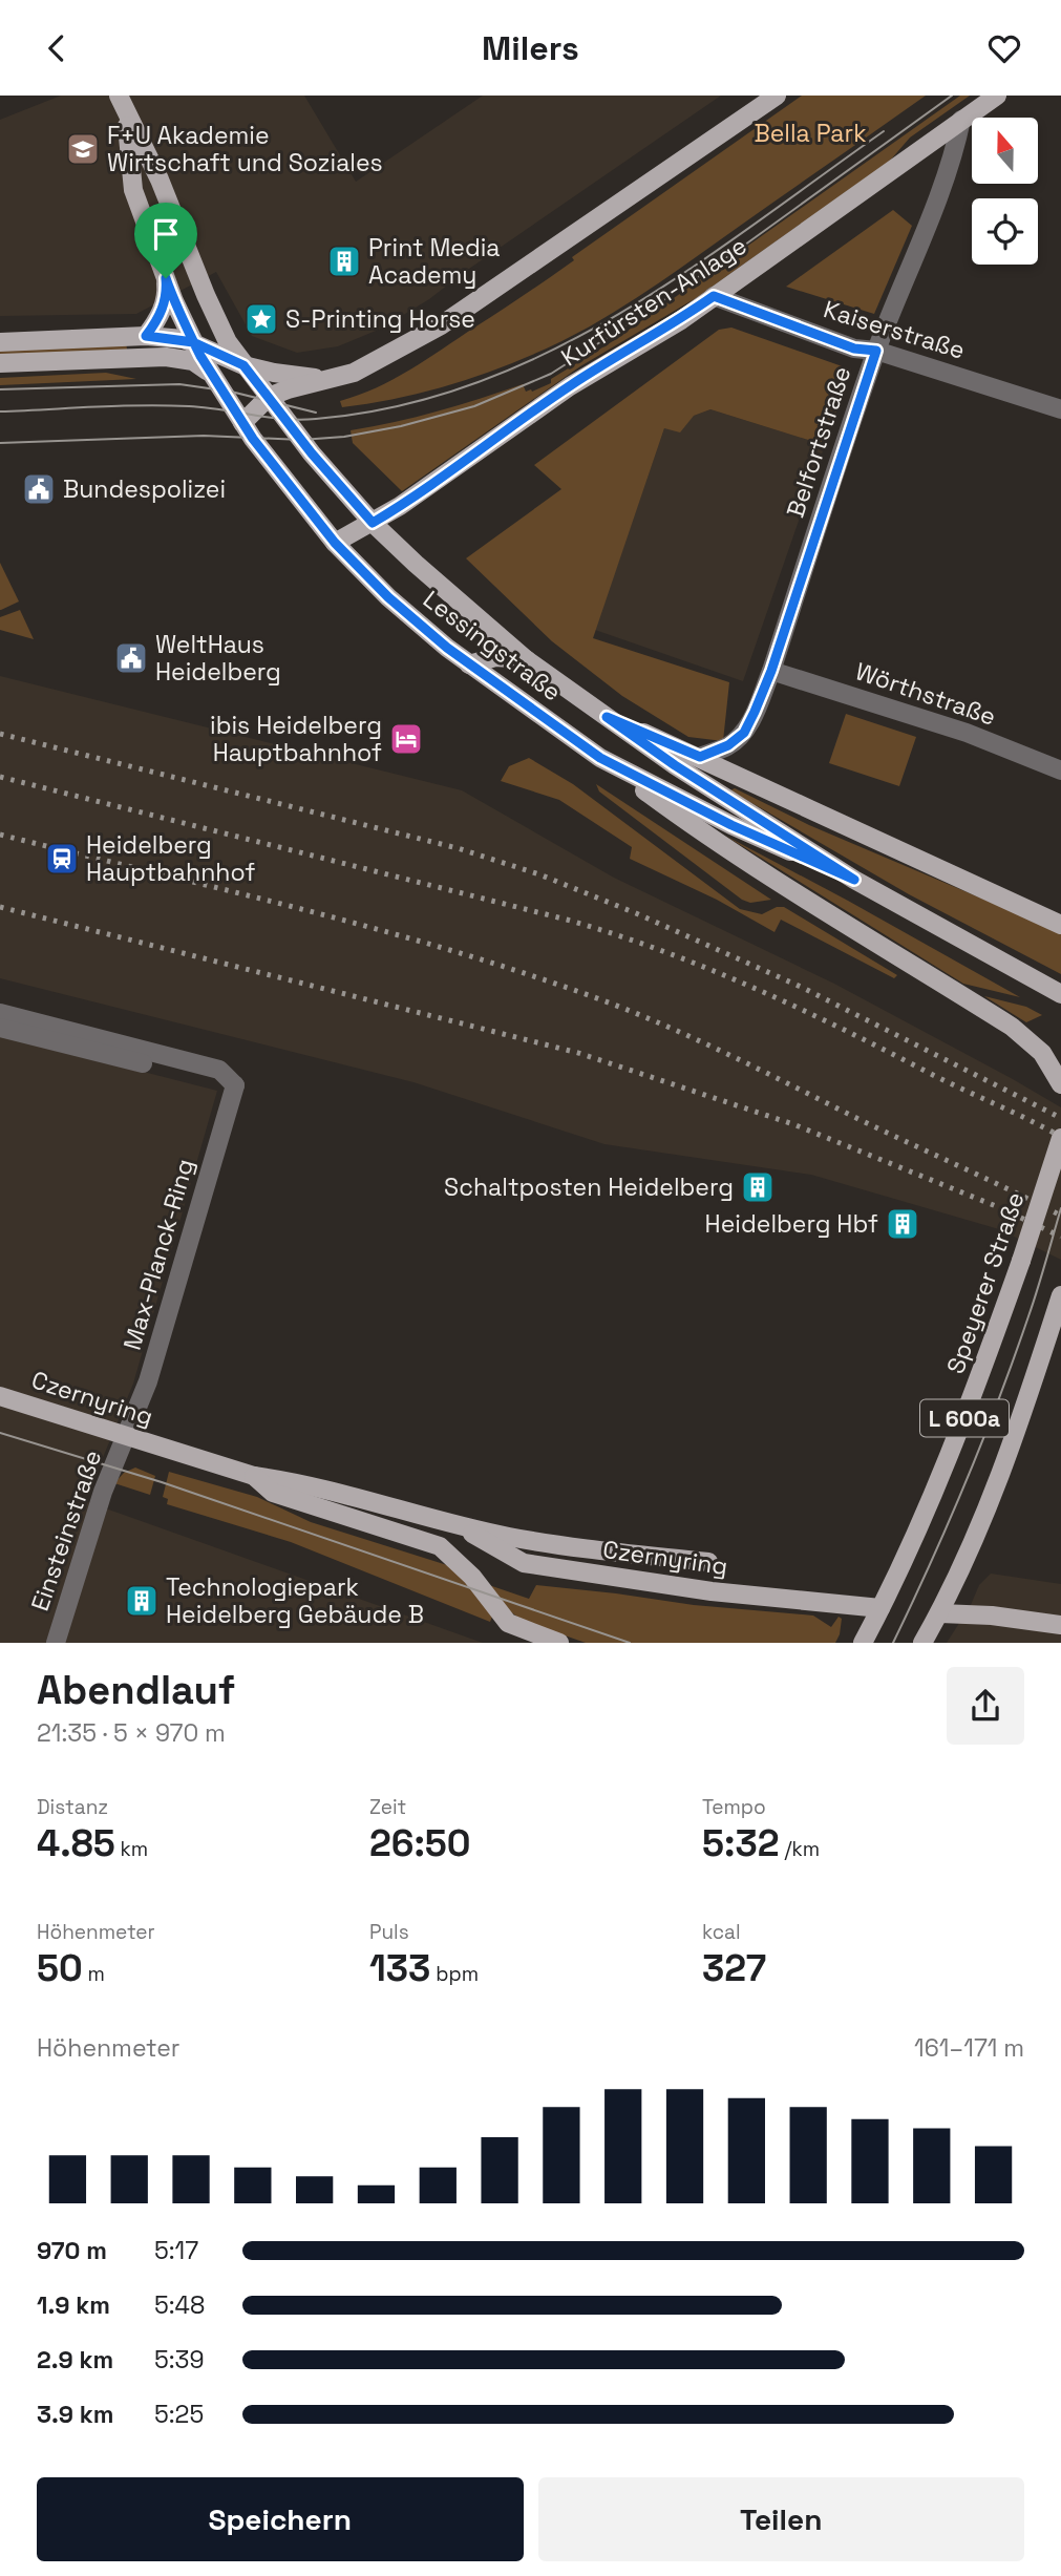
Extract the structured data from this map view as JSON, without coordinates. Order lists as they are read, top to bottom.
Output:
{
  "streets": {
    "main road": [
      "Kurfürsten-Anlage",
      "Lessingstraße",
      "Speyerer Straße",
      "Czernyring",
      "L 600a"
    ],
    "street": [
      "Kaiserstraße",
      "Belfortstraße",
      "Wörthstraße",
      "Max-Planck-Ring",
      "Einsteinstraße"
    ]
  },
  "crossings": [
    ["Kurfürsten-Anlage", "Kaiserstraße"],
    ["Kurfürsten-Anlage", "Belfortstraße"],
    ["Kurfürsten-Anlage", "Lessingstraße"],
    ["Kaiserstraße", "Belfortstraße"],
    ["Belfortstraße", "Wörthstraße"],
    ["Max-Planck-Ring", "Czernyring"],
    ["Max-Planck-Ring", "Einsteinstraße"],
    ["Speyerer Straße", "Czernyring"],
    ["Czernyring", "Einsteinstraße"]
  ],
  "parks": ["Bella Park"],
  "places": {
    "school or university": ["F+U Akademie Wirtschaft und Soziales"],
    "building": [
      "Print Media Academy",
      "Schaltposten Heidelberg",
      "Heidelberg Hbf",
      "Technologiepark Heidelberg Gebäude B"
    ],
    "place": ["S-Printing Horse"],
    "public building": ["Bundespolizei", "WeltHaus Heidelberg"],
    "hotel": ["ibis Heidelberg Hauptbahnhof"],
    "station": ["Heidelberg Hauptbahnhof"]
  },
  "north": "top",
  "page": {
    "header": "Milers",
    "heading": ["Abendlauf", "21:35 · 5 × 970 m"],
    "stats": [
      ["Distanz", "4.85 km"],
      ["Zeit", "26:50"],
      ["Tempo", "5:32 /km"],
      ["Höhenmeter", "50 m"],
      ["Puls", "133 bpm"],
      ["kcal", "327"]
    ],
    "chart": ["Höhenmeter", "161–171 m"],
    "list": [
      {
        "name": "970 m",
        "note": "5:17"
      },
      {
        "name": "1.9 km",
        "note": "5:48"
      },
      {
        "name": "2.9 km",
        "note": "5:39"
      },
      {
        "name": "3.9 km",
        "note": "5:25"
      }
    ],
    "buttons": ["Speichern", "Teilen"]
  }
}
